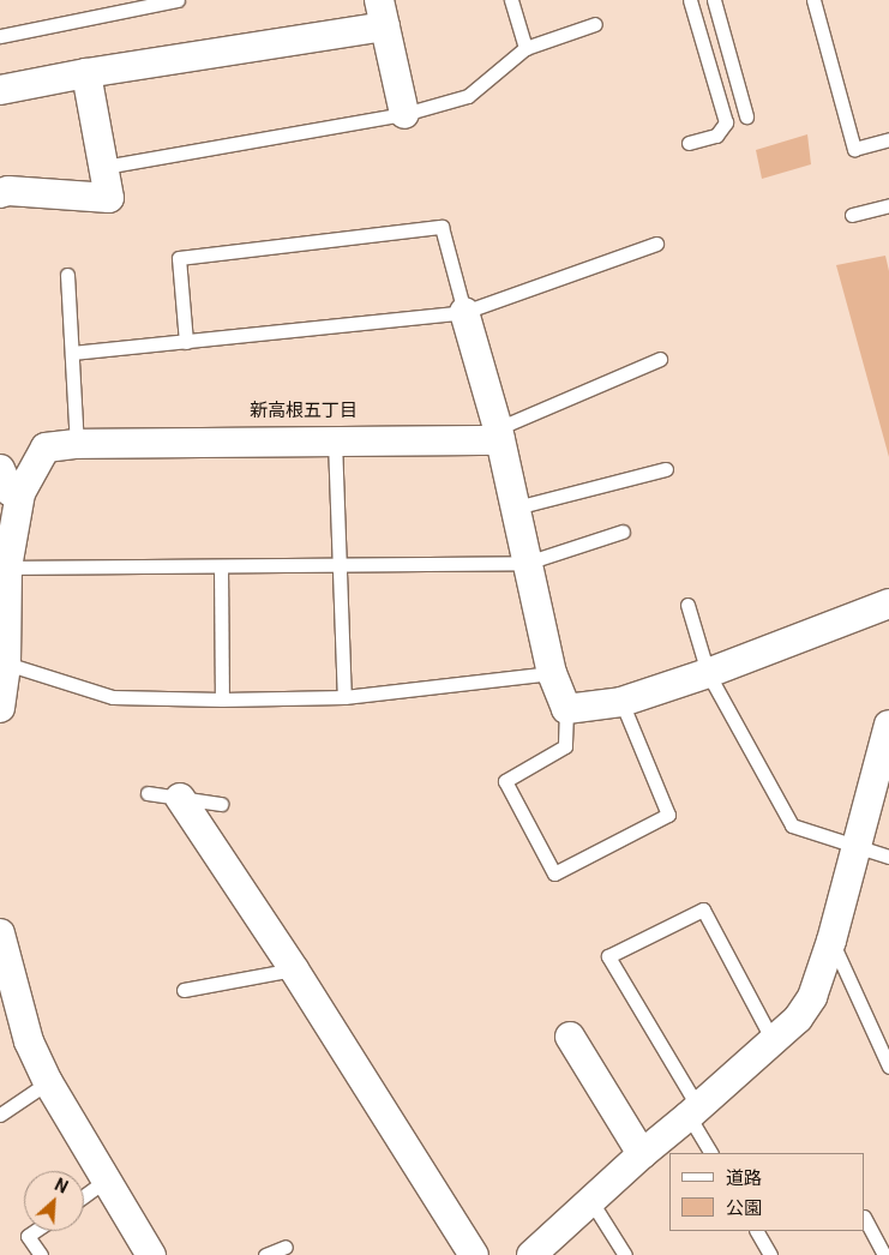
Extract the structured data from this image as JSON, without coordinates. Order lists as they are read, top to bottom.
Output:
{
  "districts": ["新高根五丁目"],
  "legend": ["道路", "公園"],
  "north": "top right"
}
